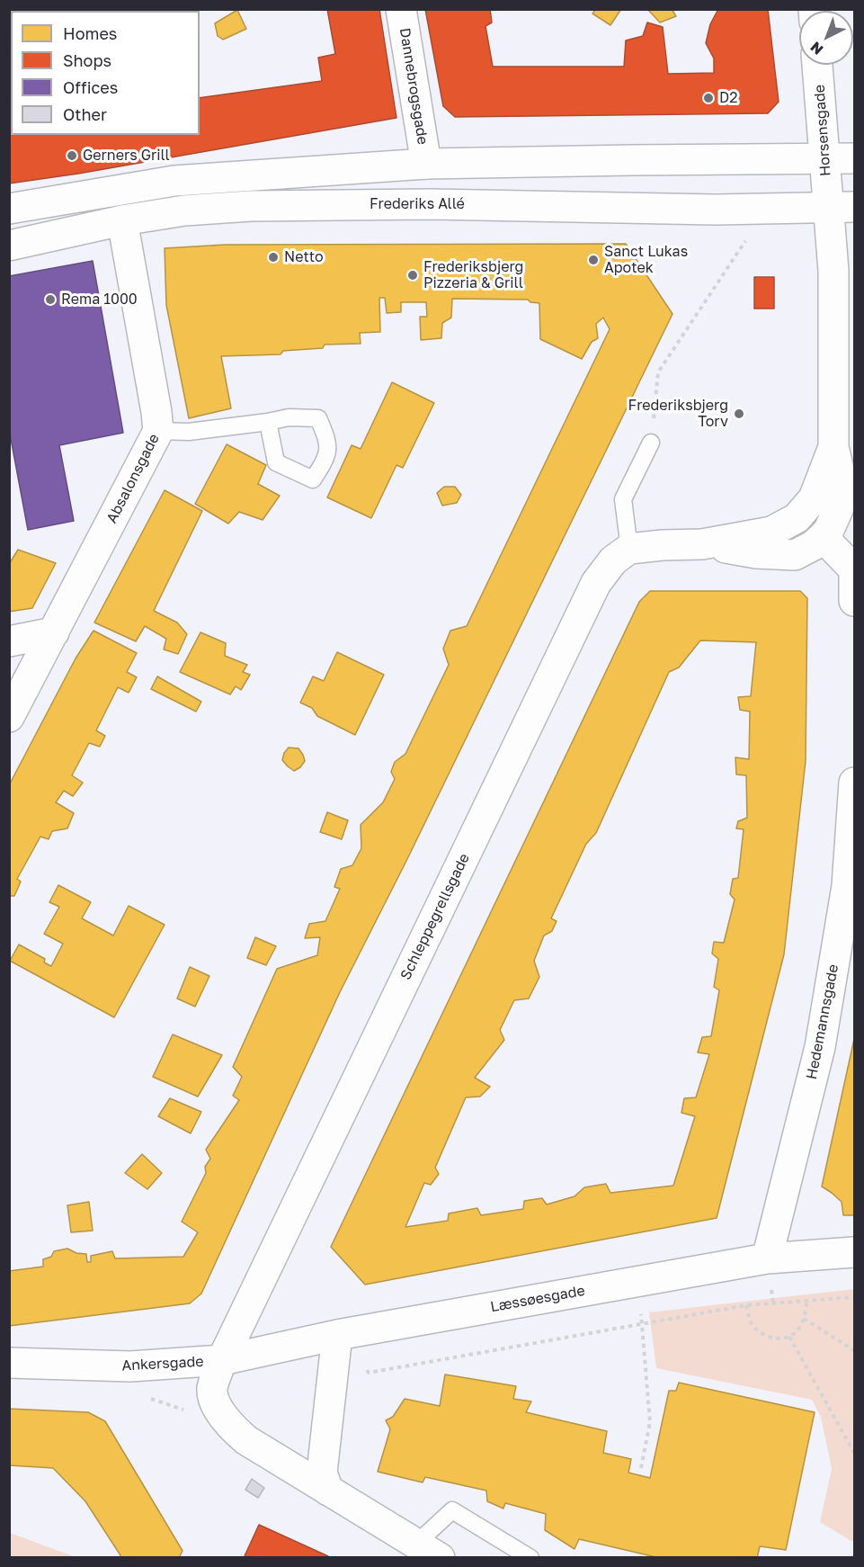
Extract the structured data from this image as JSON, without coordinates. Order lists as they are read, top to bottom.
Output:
{
  "streets": {
    "street": [
      "Dannebrogsgade",
      "Horsensgade",
      "Frederiks Allé",
      "Absalonsgade",
      "Schleppegrellsgade",
      "Hedemannsgade",
      "Læssøesgade",
      "Ankersgade"
    ]
  },
  "crossings": [
    ["Horsensgade", "Frederiks Allé"],
    ["Frederiks Allé", "Absalonsgade"],
    ["Schleppegrellsgade", "Læssøesgade"],
    ["Schleppegrellsgade", "Ankersgade"],
    ["Hedemannsgade", "Læssøesgade"],
    ["Læssøesgade", "Ankersgade"]
  ],
  "places": [
    "D2",
    "Gerners Grill",
    "Netto",
    "Sanct Lukas Apotek",
    "Frederiksbjerg Pizzeria & Grill",
    "Rema 1000",
    "Frederiksbjerg Torv"
  ],
  "legend": [
    "Homes",
    "Shops",
    "Offices",
    "Other"
  ],
  "north": "bottom left"
}
